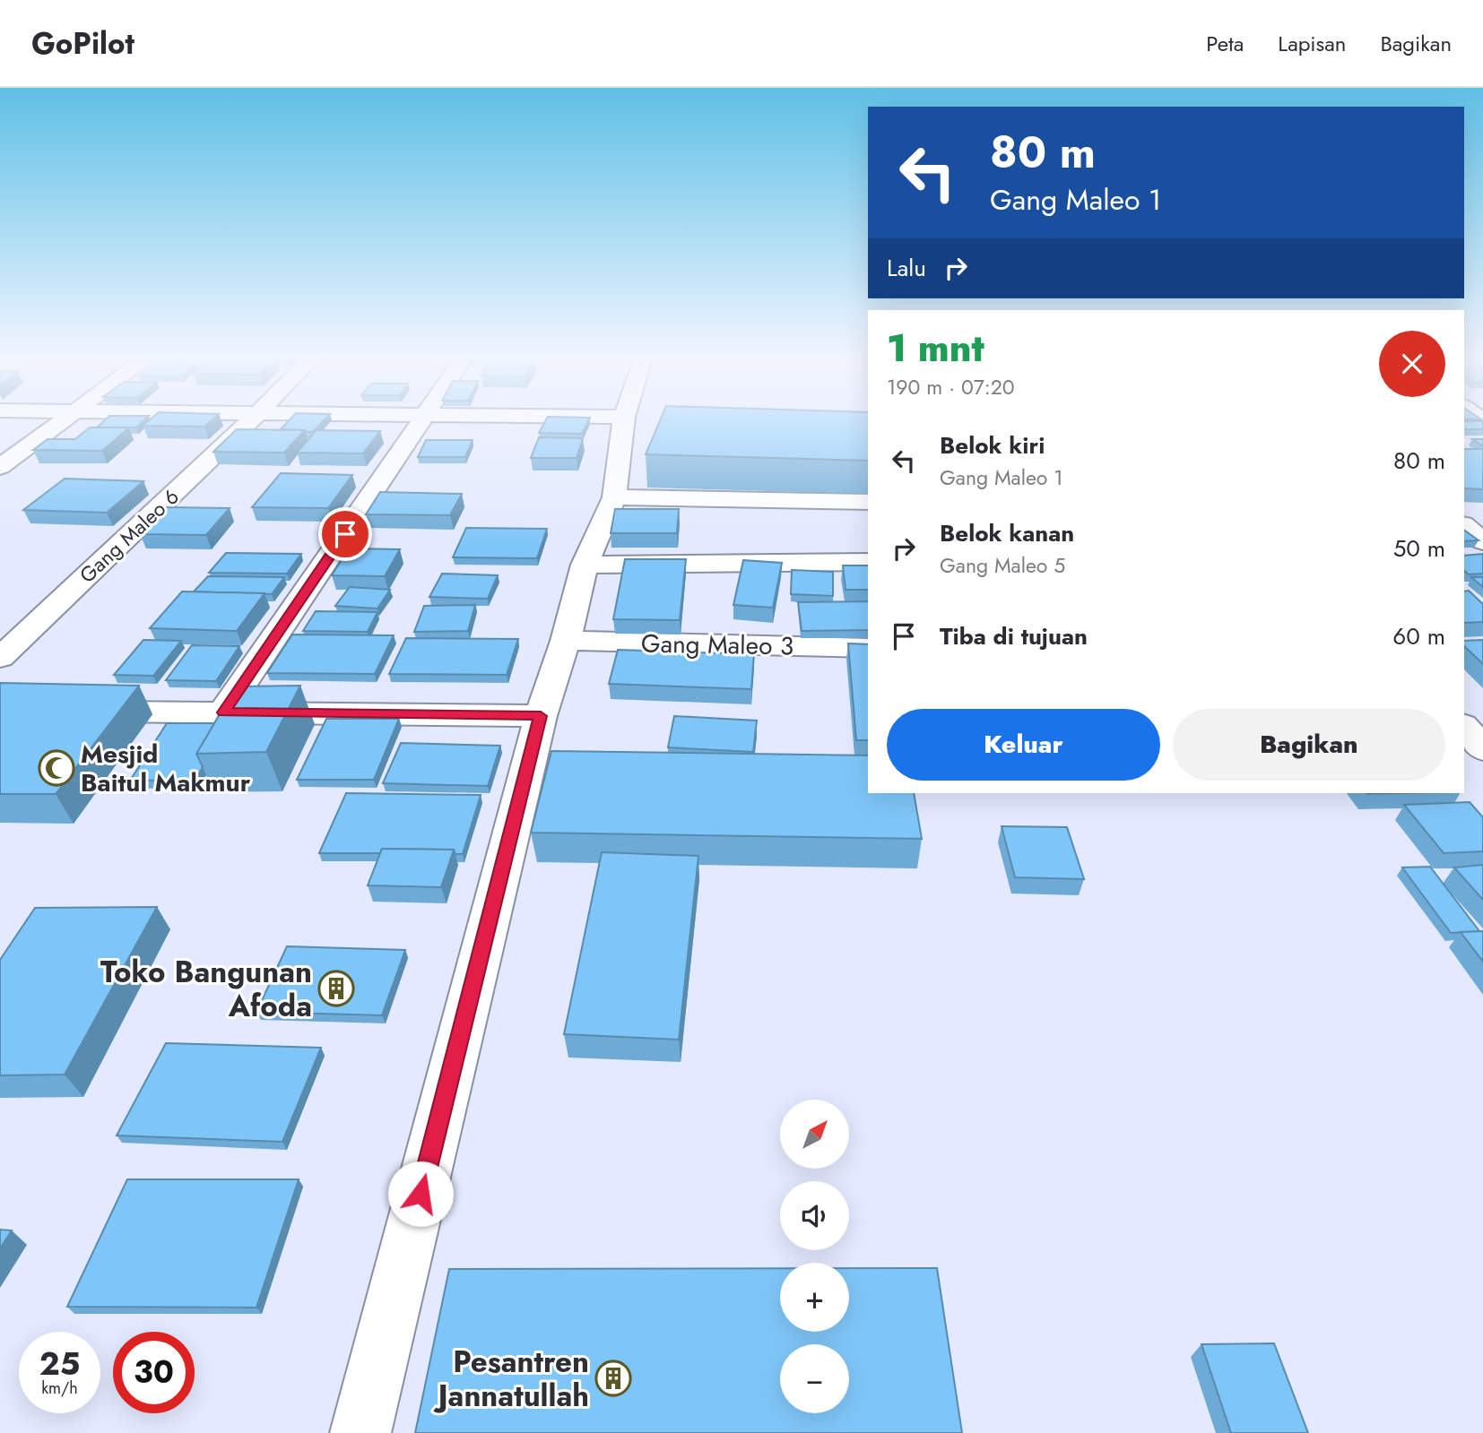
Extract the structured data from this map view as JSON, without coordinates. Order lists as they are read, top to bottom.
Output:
{
  "streets": {
    "street": ["Gang Maleo 6", "Gang Maleo 3"]
  },
  "places": {
    "mosque": ["Mesjid Baitul Makmur"],
    "building": ["Toko Bangunan Afoda", "Pesantren Jannatullah"]
  },
  "north": "top right",
  "page": {
    "header": "GoPilot",
    "nav": ["Peta", "Lapisan", "Bagikan"],
    "turn": ["80 m", "Gang Maleo 1"],
    "then": "Lalu",
    "heading": ["1 mnt", "190 m · 07:20"],
    "list": [
      {
        "name": "Belok kiri",
        "note": "Gang Maleo 1",
        "value": "80 m"
      },
      {
        "name": "Belok kanan",
        "note": "Gang Maleo 5",
        "value": "50 m"
      },
      {
        "name": "Tiba di tujuan",
        "value": "60 m"
      }
    ],
    "buttons": ["Keluar", "Bagikan"],
    "map_buttons": ["+", "−"],
    "speed": "25 km/h",
    "limit": "30"
  }
}
